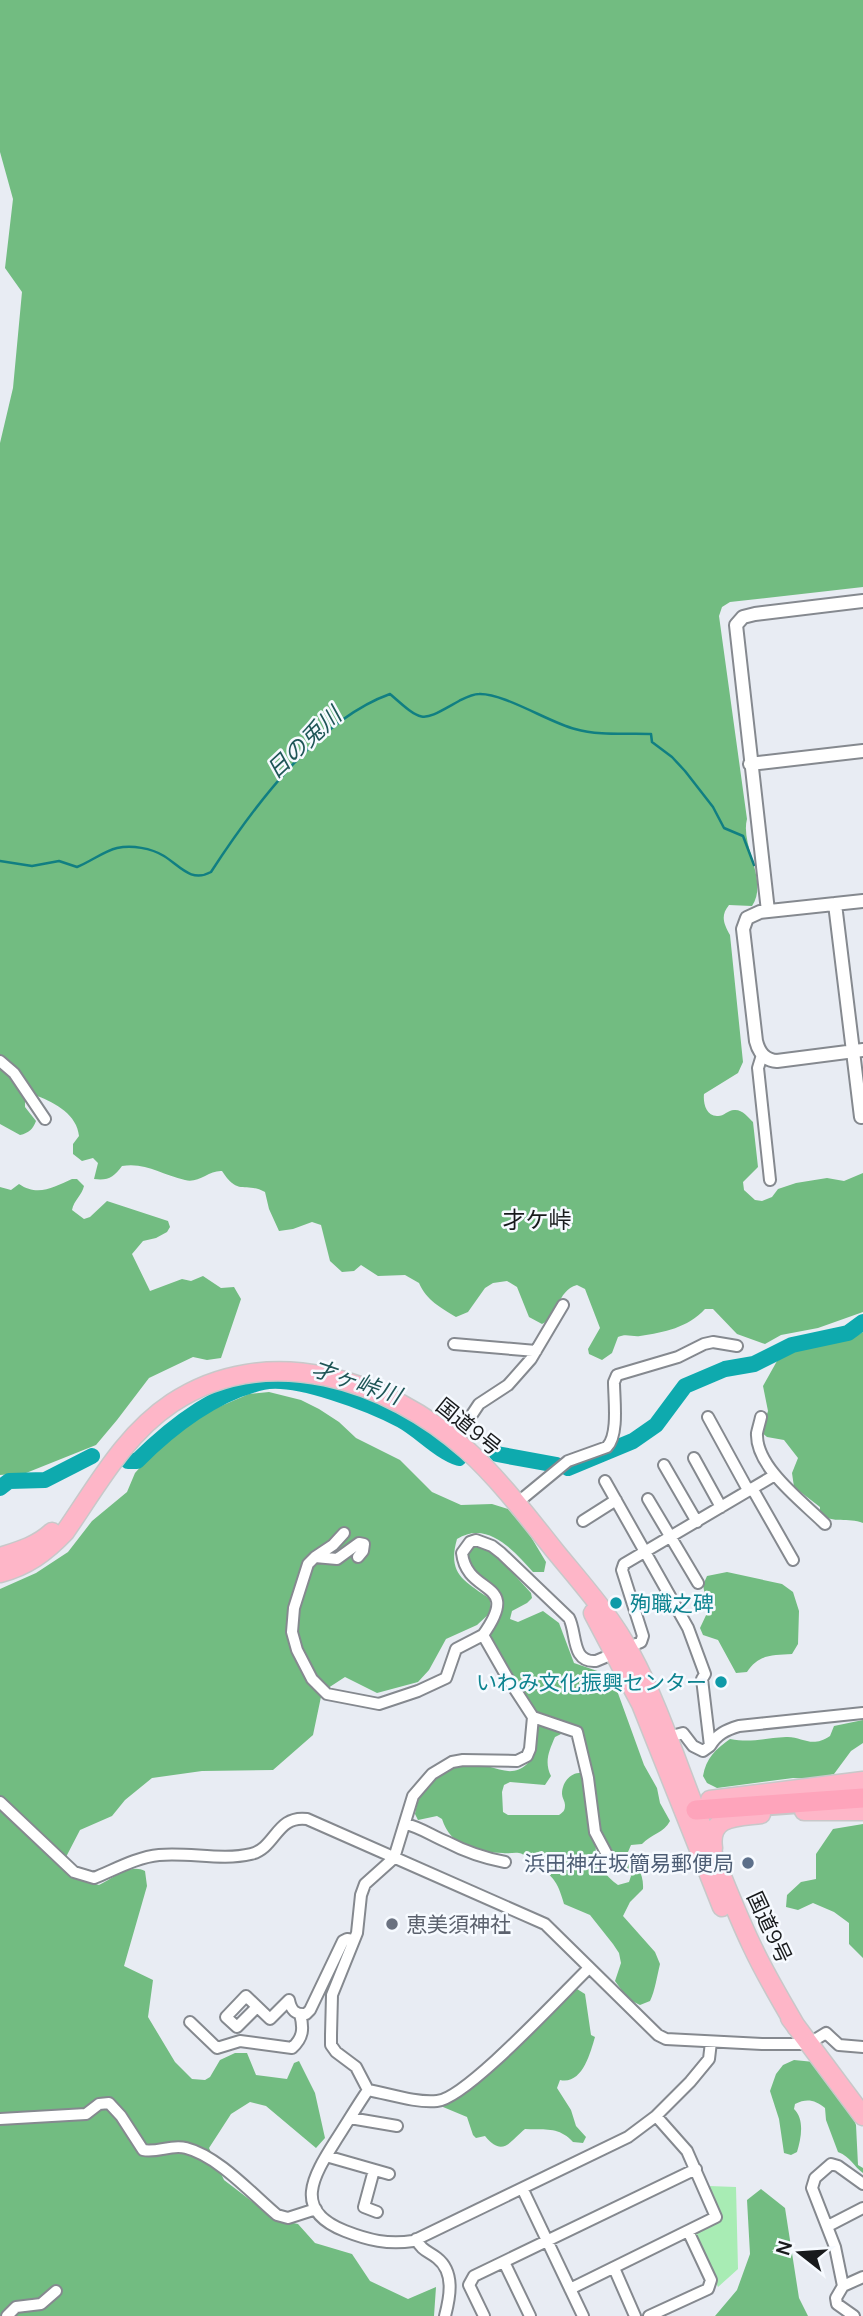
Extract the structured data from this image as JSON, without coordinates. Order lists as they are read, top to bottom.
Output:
{
  "streets": {
    "highway": ["国道9号"]
  },
  "districts": ["才ケ峠"],
  "water": ["日の兎川", "才ヶ峠川"],
  "places": [
    "殉職之碑",
    "いわみ文化振興センター",
    "浜田神在坂簡易郵便局",
    "恵美須神社"
  ],
  "north": "left"
}
